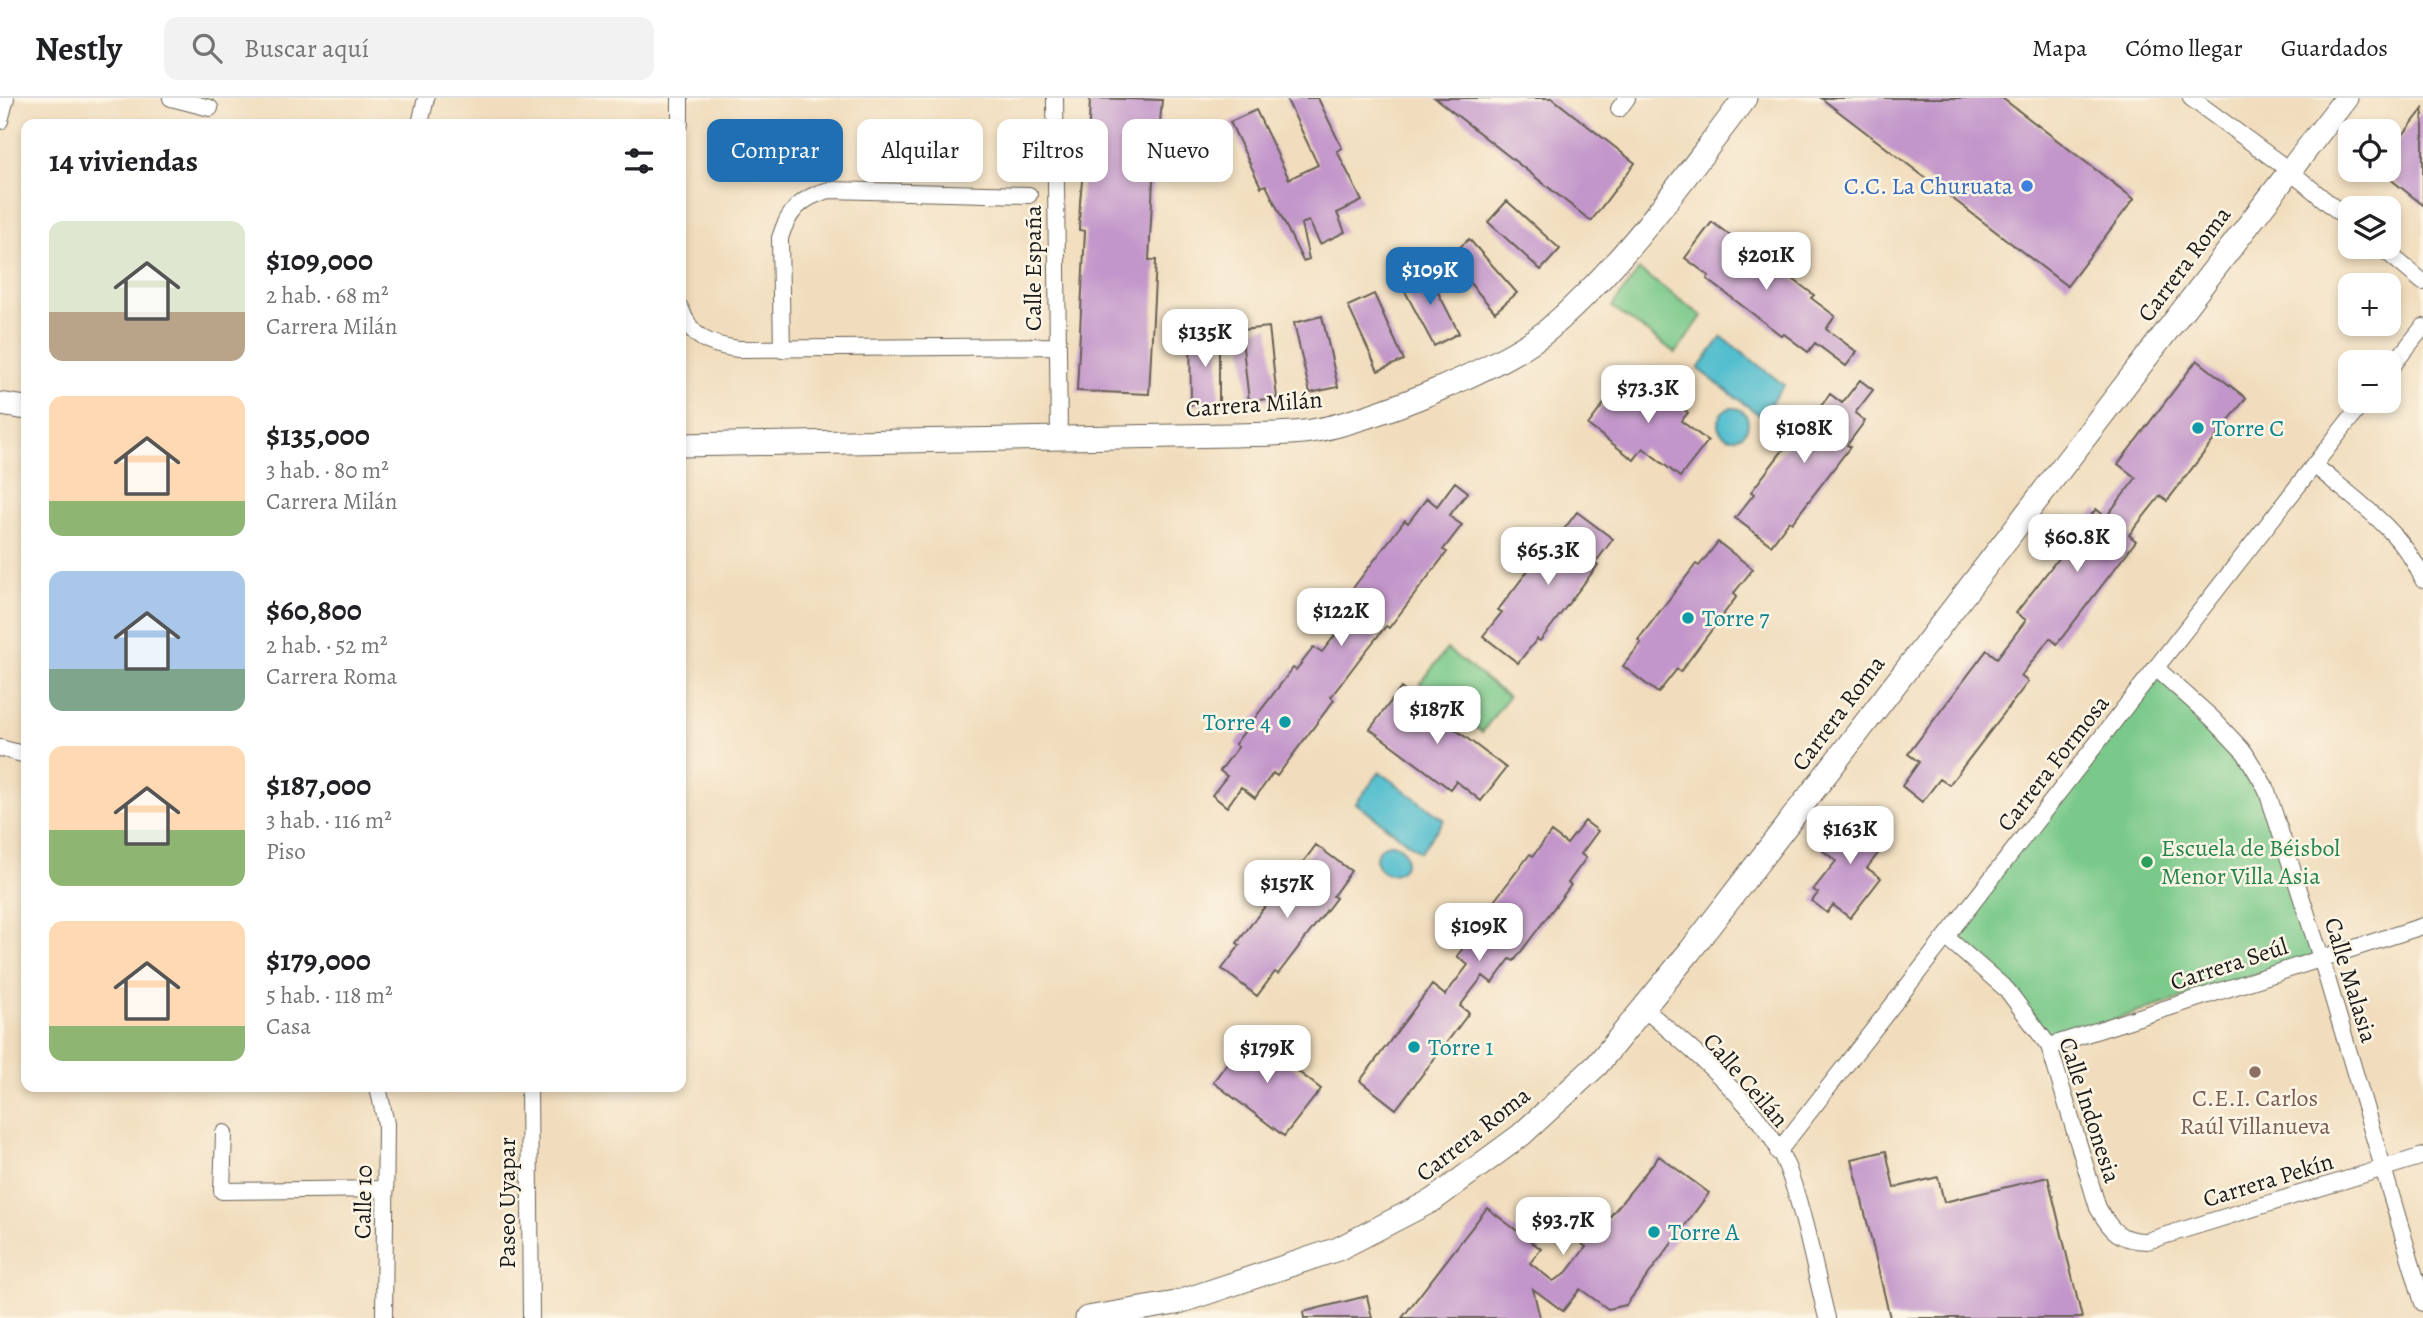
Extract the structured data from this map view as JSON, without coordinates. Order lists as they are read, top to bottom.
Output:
{
  "streets": {
    "street": [
      "Carrera Roma",
      "Calle España",
      "Carrera Milán",
      "Carrera Formosa",
      "Carrera Seúl",
      "Calle Malasia",
      "Calle Ceilán",
      "Calle Indonesia",
      "Carrera Pekín",
      "Calle 10",
      "Paseo Uyapar"
    ]
  },
  "crossings": [
    ["Carrera Roma", "Calle Ceilán"],
    ["Calle España", "Carrera Milán"],
    ["Carrera Formosa", "Calle Malasia"],
    ["Carrera Formosa", "Calle Ceilán"],
    ["Carrera Formosa", "Calle Indonesia"],
    ["Carrera Seúl", "Calle Malasia"],
    ["Carrera Seúl", "Calle Indonesia"],
    ["Calle Malasia", "Carrera Pekín"],
    ["Calle Indonesia", "Carrera Pekín"]
  ],
  "places": [
    "C.C. La Churuata",
    "Torre C",
    "Torre 7",
    "Torre 4",
    "Escuela de Béisbol Menor Villa Asia",
    "Torre 1",
    "C.E.I. Carlos Raúl Villanueva",
    "Torre A"
  ],
  "page": {
    "header": "Nestly",
    "search": "Buscar aquí",
    "nav": ["Mapa", "Cómo llegar", "Guardados"],
    "map_buttons": ["+", "−"],
    "chip": [
      "Comprar",
      "Alquilar",
      "Filtros",
      "Nuevo"
    ],
    "heading": "14 viviendas",
    "list": [
      {
        "name": "$109,000",
        "note": "2 hab. · 68 m² · Carrera Milán"
      },
      {
        "name": "$135,000",
        "note": "3 hab. · 80 m² · Carrera Milán"
      },
      {
        "name": "$60,800",
        "note": "2 hab. · 52 m² · Carrera Roma"
      },
      {
        "name": "$187,000",
        "note": "3 hab. · 116 m² · Piso"
      },
      {
        "name": "$179,000",
        "note": "5 hab. · 118 m² · Casa"
      }
    ],
    "price": [
      "$201K",
      "$109K",
      "$135K",
      "$73.3K",
      "$108K",
      "$60.8K",
      "$65.3K",
      "$122K",
      "$187K",
      "$163K",
      "$157K",
      "$109K",
      "$179K",
      "$93.7K"
    ]
  }
}
